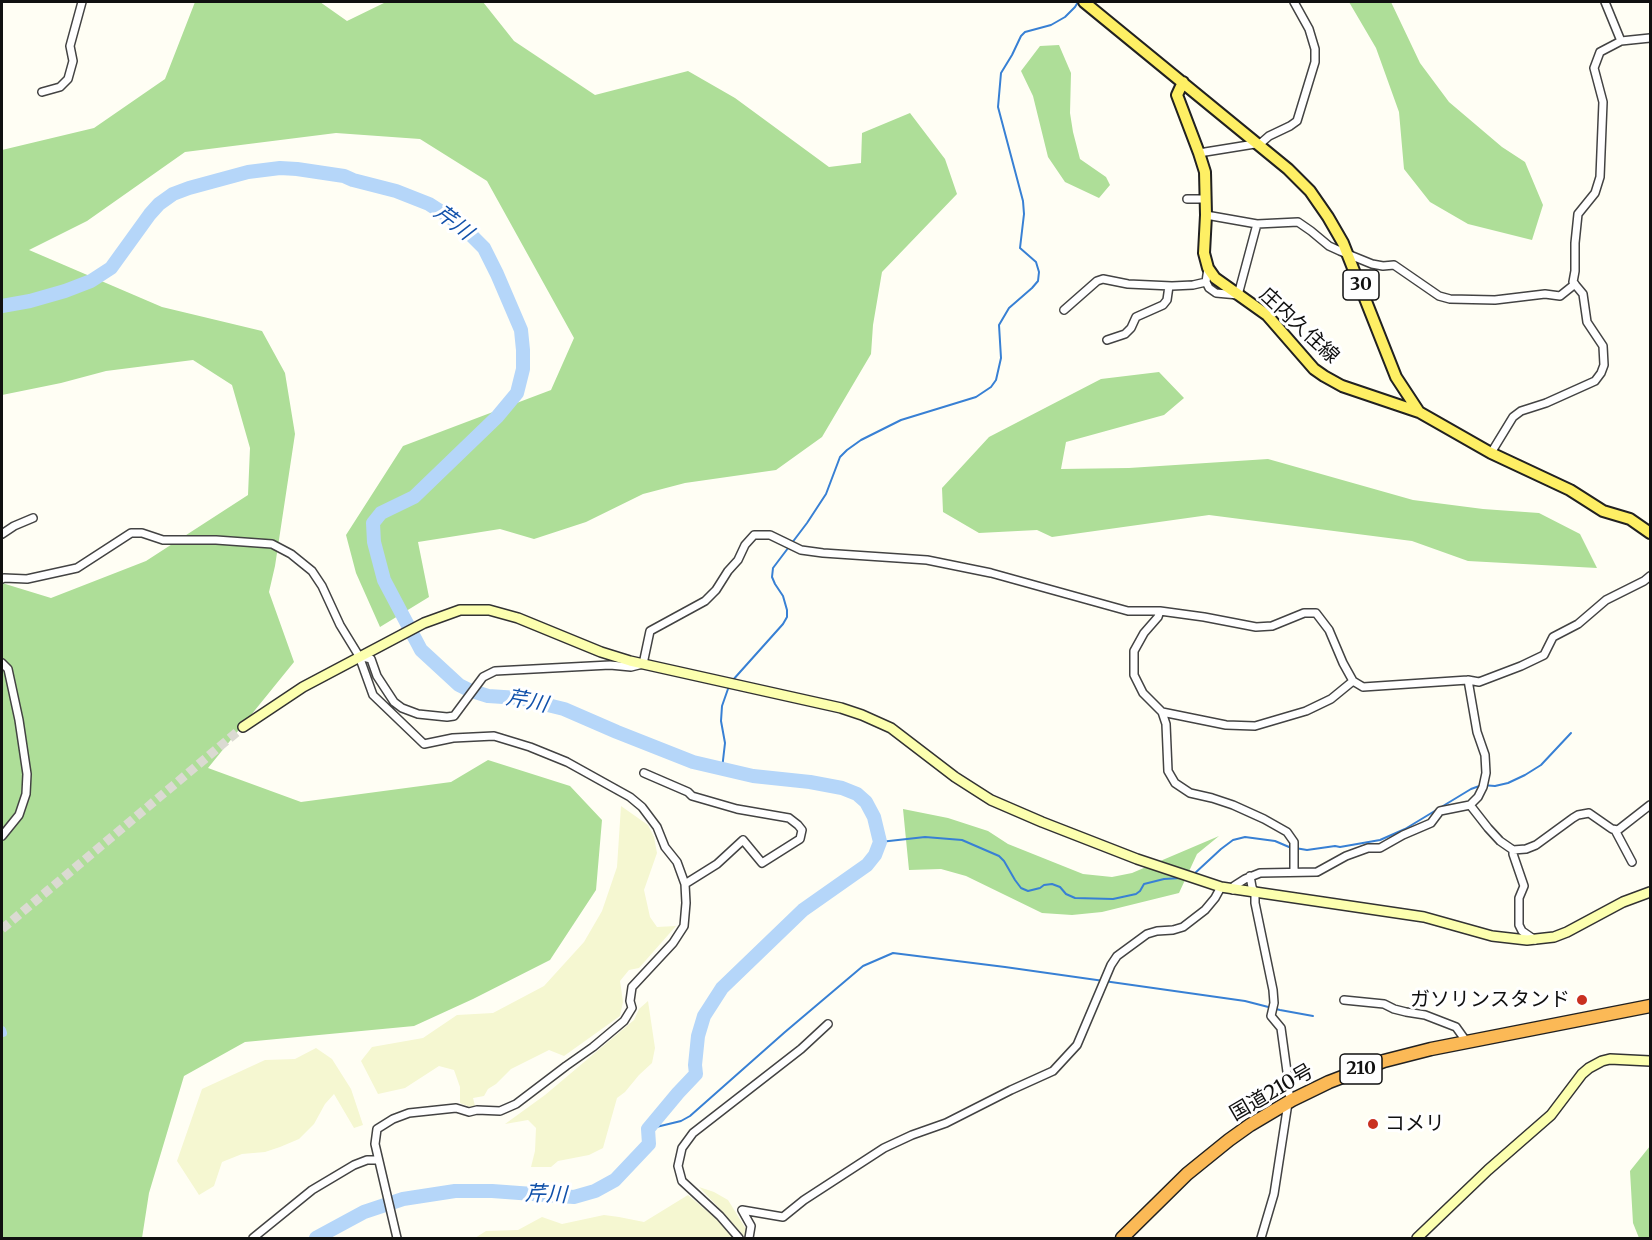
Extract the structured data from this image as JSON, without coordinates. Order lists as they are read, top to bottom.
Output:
{
  "streets": {
    "highway": ["210", "国道210号"],
    "main road": ["30", "庄内久住線"]
  },
  "water": ["芹川"],
  "places": ["ガソリンスタンド", "コメリ"]
}
